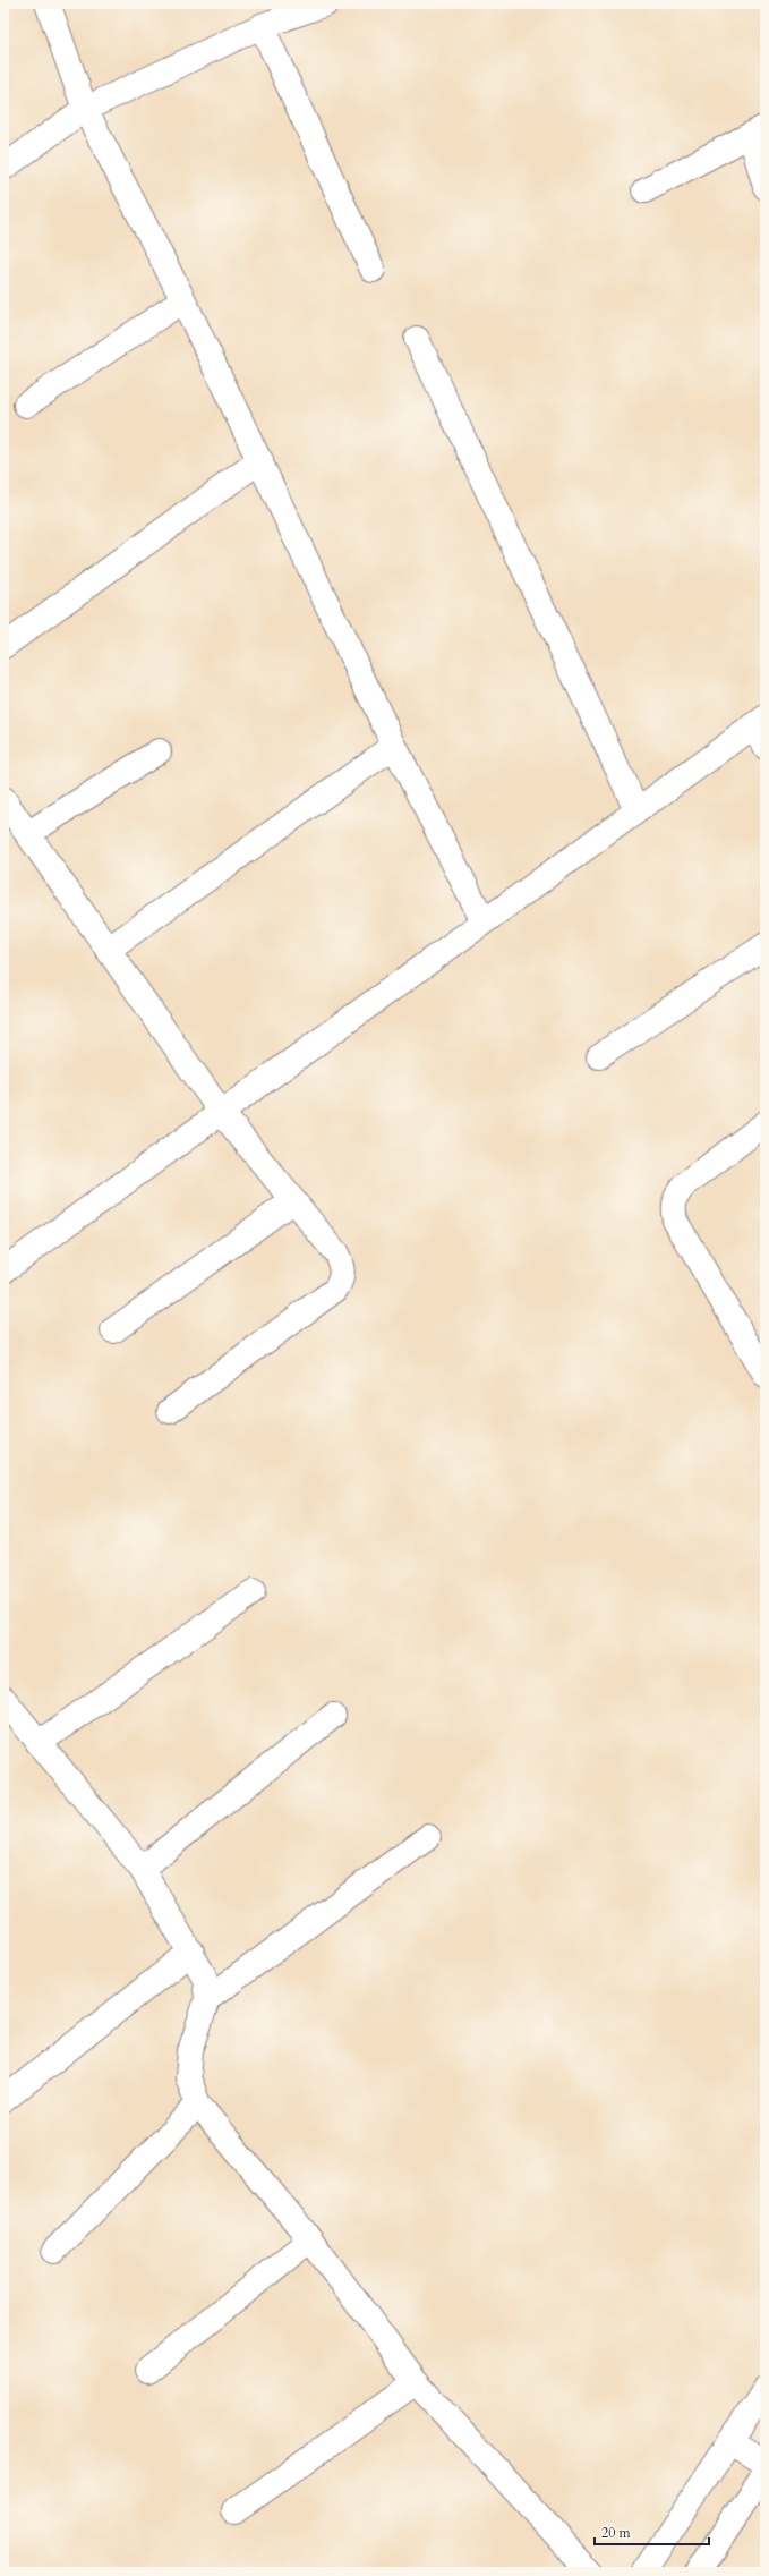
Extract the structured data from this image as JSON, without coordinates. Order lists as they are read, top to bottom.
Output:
{
  "scale_bar": "20 m"
}
